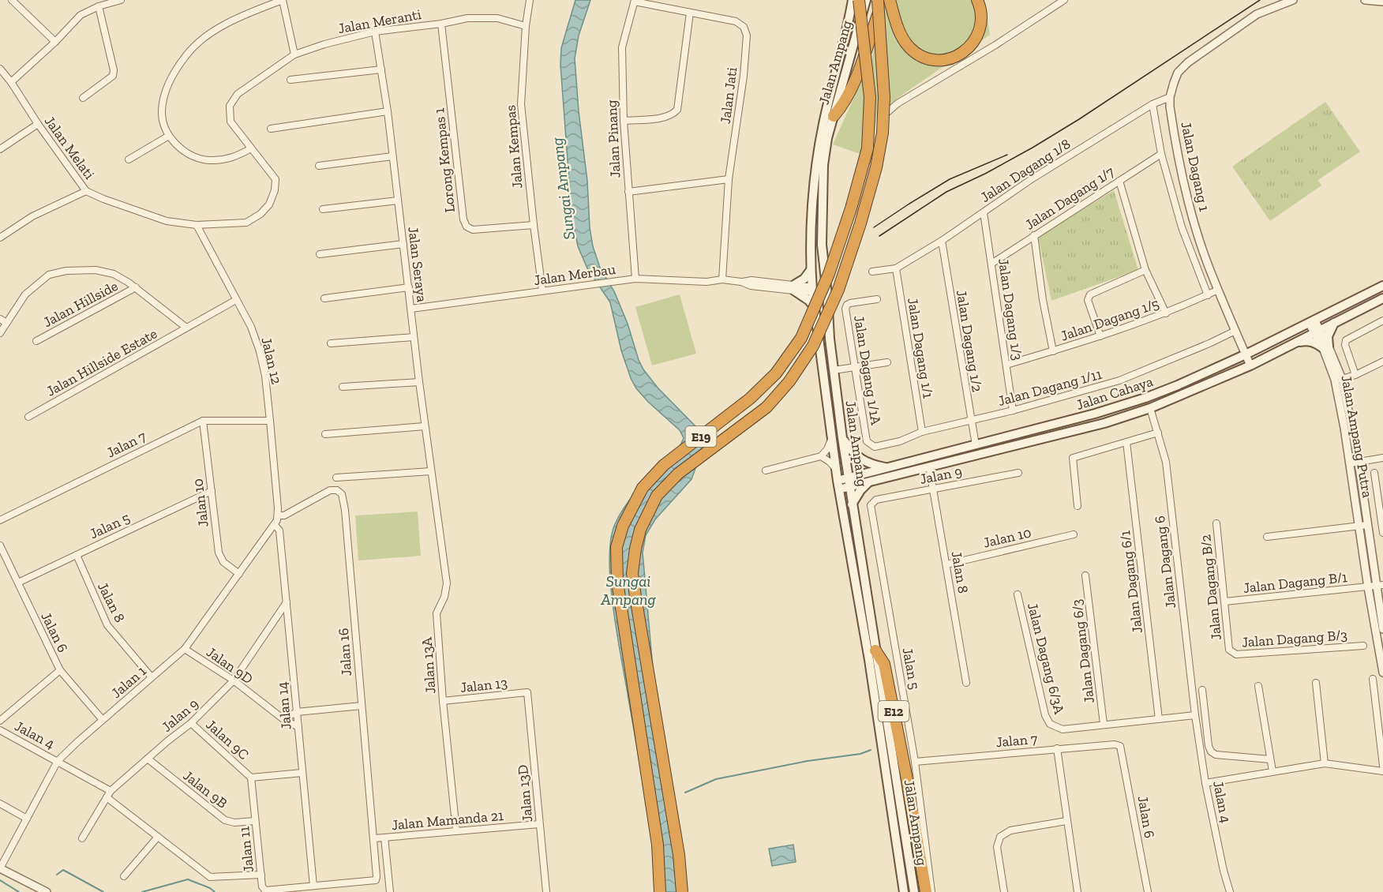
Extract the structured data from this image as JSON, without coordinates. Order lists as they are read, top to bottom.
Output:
{
  "streets": {
    "highway": ["E19", "E12"],
    "main road": ["Jalan Ampang", "Jalan Cahaya"],
    "street": [
      "Jalan Meranti",
      "Jalan Jati",
      "Jalan Pinang",
      "Jalan Kempas",
      "Jalan Melati",
      "Lorong Kempas 1",
      "Jalan Dagang 1",
      "Jalan Dagang 1/8",
      "Jalan Dagang 1/7",
      "Jalan Seraya",
      "Jalan Merbau",
      "Jalan Hillside",
      "Jalan Dagang 1/3",
      "Jalan Dagang 1/5",
      "Jalan Dagang 1/2",
      "Jalan Dagang 1/1",
      "Jalan 12",
      "Jalan Hillside Estate",
      "Jalan Dagang 1/1A",
      "Jalan Dagang 1/11",
      "Jalan Ampang Putra",
      "Jalan 7",
      "Jalan 9",
      "Jalan 10",
      "Jalan 5",
      "Jalan Dagang 6",
      "Jalan 8",
      "Jalan Dagang 6/1",
      "Jalan Dagang B/1",
      "Jalan Dagang B/2",
      "Jalan 6",
      "Jalan Dagang B/3",
      "Jalan Dagang 6/3",
      "Jalan 16",
      "Jalan Dagang 6/3A",
      "Jalan 9D",
      "Jalan 13A",
      "Jalan 1",
      "Jalan 13",
      "Jalan 14",
      "Jalan 4",
      "Jalan 9C",
      "Jalan 9B",
      "Jalan 13D",
      "Jalan Mamanda 21",
      "Jalan 11"
    ]
  },
  "crossings": [
    ["Jalan Meranti", "Jalan Kempas"],
    ["Jalan Meranti", "Jalan Melati"],
    ["Jalan Meranti", "Lorong Kempas 1"],
    ["Jalan Meranti", "Jalan Seraya"],
    ["Jalan Ampang", "Jalan Merbau"],
    ["Jalan Ampang", "Jalan Cahaya"],
    ["Jalan Ampang", "E12"],
    ["Jalan Jati", "Jalan Pinang"],
    ["Jalan Jati", "Jalan Merbau"],
    ["Jalan Pinang", "Jalan Merbau"],
    ["Jalan Kempas", "Lorong Kempas 1"],
    ["Jalan Kempas", "Jalan Merbau"],
    ["Jalan Melati", "Jalan 12"],
    ["Jalan Dagang 1", "Jalan Dagang 1/8"],
    ["Jalan Dagang 1", "Jalan Dagang 1/5"],
    ["Jalan Dagang 1", "Jalan Dagang 1/11"],
    ["Jalan Dagang 1", "Jalan Cahaya"],
    ["Jalan Dagang 1/8", "Jalan Dagang 1/3"],
    ["Jalan Dagang 1/8", "Jalan Dagang 1/2"],
    ["Jalan Dagang 1/8", "Jalan Dagang 1/1"],
    ["Jalan Dagang 1/7", "Jalan Dagang 1/3"],
    ["Jalan Seraya", "Jalan Merbau"],
    ["Jalan Seraya", "Jalan 13A"],
    ["Jalan Hillside", "Jalan Hillside Estate"],
    ["Jalan Dagang 1/3", "Jalan Dagang 1/5"],
    ["Jalan Dagang 1/3", "Jalan Dagang 1/11"],
    ["Jalan Dagang 1/2", "Jalan Dagang 1/11"],
    ["Jalan Dagang 1/2", "Jalan Cahaya"],
    ["Jalan Dagang 1/1", "Jalan Dagang 1/11"],
    ["Jalan 12", "Jalan Hillside Estate"],
    ["Jalan 12", "Jalan 7"],
    ["Jalan 12", "Jalan 16"],
    ["Jalan 12", "Jalan 1"],
    ["Jalan Dagang 1/1A", "Jalan Dagang 1/11"],
    ["Jalan Cahaya", "Jalan Ampang Putra"],
    ["Jalan Cahaya", "Jalan Dagang 6"],
    ["Jalan Cahaya", "Jalan 8"],
    ["Jalan Ampang Putra", "Jalan Dagang B/1"],
    ["Jalan 7", "Jalan 10"],
    ["Jalan 7", "Jalan 5"],
    ["Jalan 7", "Jalan 6"],
    ["Jalan 9", "Jalan 5"],
    ["Jalan 9", "Jalan 8"],
    ["Jalan 9", "Jalan 9D"],
    ["Jalan 9", "Jalan 14"],
    ["Jalan 9", "Jalan 4"],
    ["Jalan 9", "Jalan 9C"],
    ["Jalan 9", "Jalan 9B"],
    ["Jalan 10", "Jalan 5"],
    ["Jalan 10", "Jalan 8"],
    ["Jalan 10", "Jalan 1"],
    ["Jalan 5", "Jalan 8"],
    ["Jalan 5", "Jalan 6"],
    ["Jalan Dagang 6", "Jalan Dagang 6/3A"],
    ["Jalan Dagang 6", "Jalan 4"],
    ["Jalan 8", "Jalan 1"],
    ["Jalan Dagang 6/1", "Jalan Dagang 6/3A"],
    ["Jalan Dagang B/1", "Jalan Dagang B/2"],
    ["Jalan Dagang B/2", "Jalan Dagang B/3"],
    ["Jalan 6", "Jalan 1"],
    ["Jalan Dagang 6/3", "Jalan Dagang 6/3A"],
    ["Jalan 16", "Jalan 1"],
    ["Jalan 16", "Jalan 14"],
    ["Jalan 16", "Jalan 11"],
    ["Jalan Dagang 6/3A", "Jalan 4"],
    ["Jalan 9D", "Jalan 1"],
    ["Jalan 9D", "Jalan 14"],
    ["Jalan 13A", "Jalan 13"],
    ["Jalan 13A", "Jalan Mamanda 21"],
    ["Jalan 1", "Jalan 14"],
    ["Jalan 1", "Jalan 4"],
    ["Jalan 13", "Jalan 13D"],
    ["Jalan 14", "Jalan 9C"],
    ["Jalan 14", "Jalan 11"],
    ["Jalan 9C", "Jalan 11"],
    ["Jalan 9B", "Jalan 11"],
    ["Jalan 13D", "Jalan Mamanda 21"]
  ],
  "water": ["Sungai Ampang"]
}
